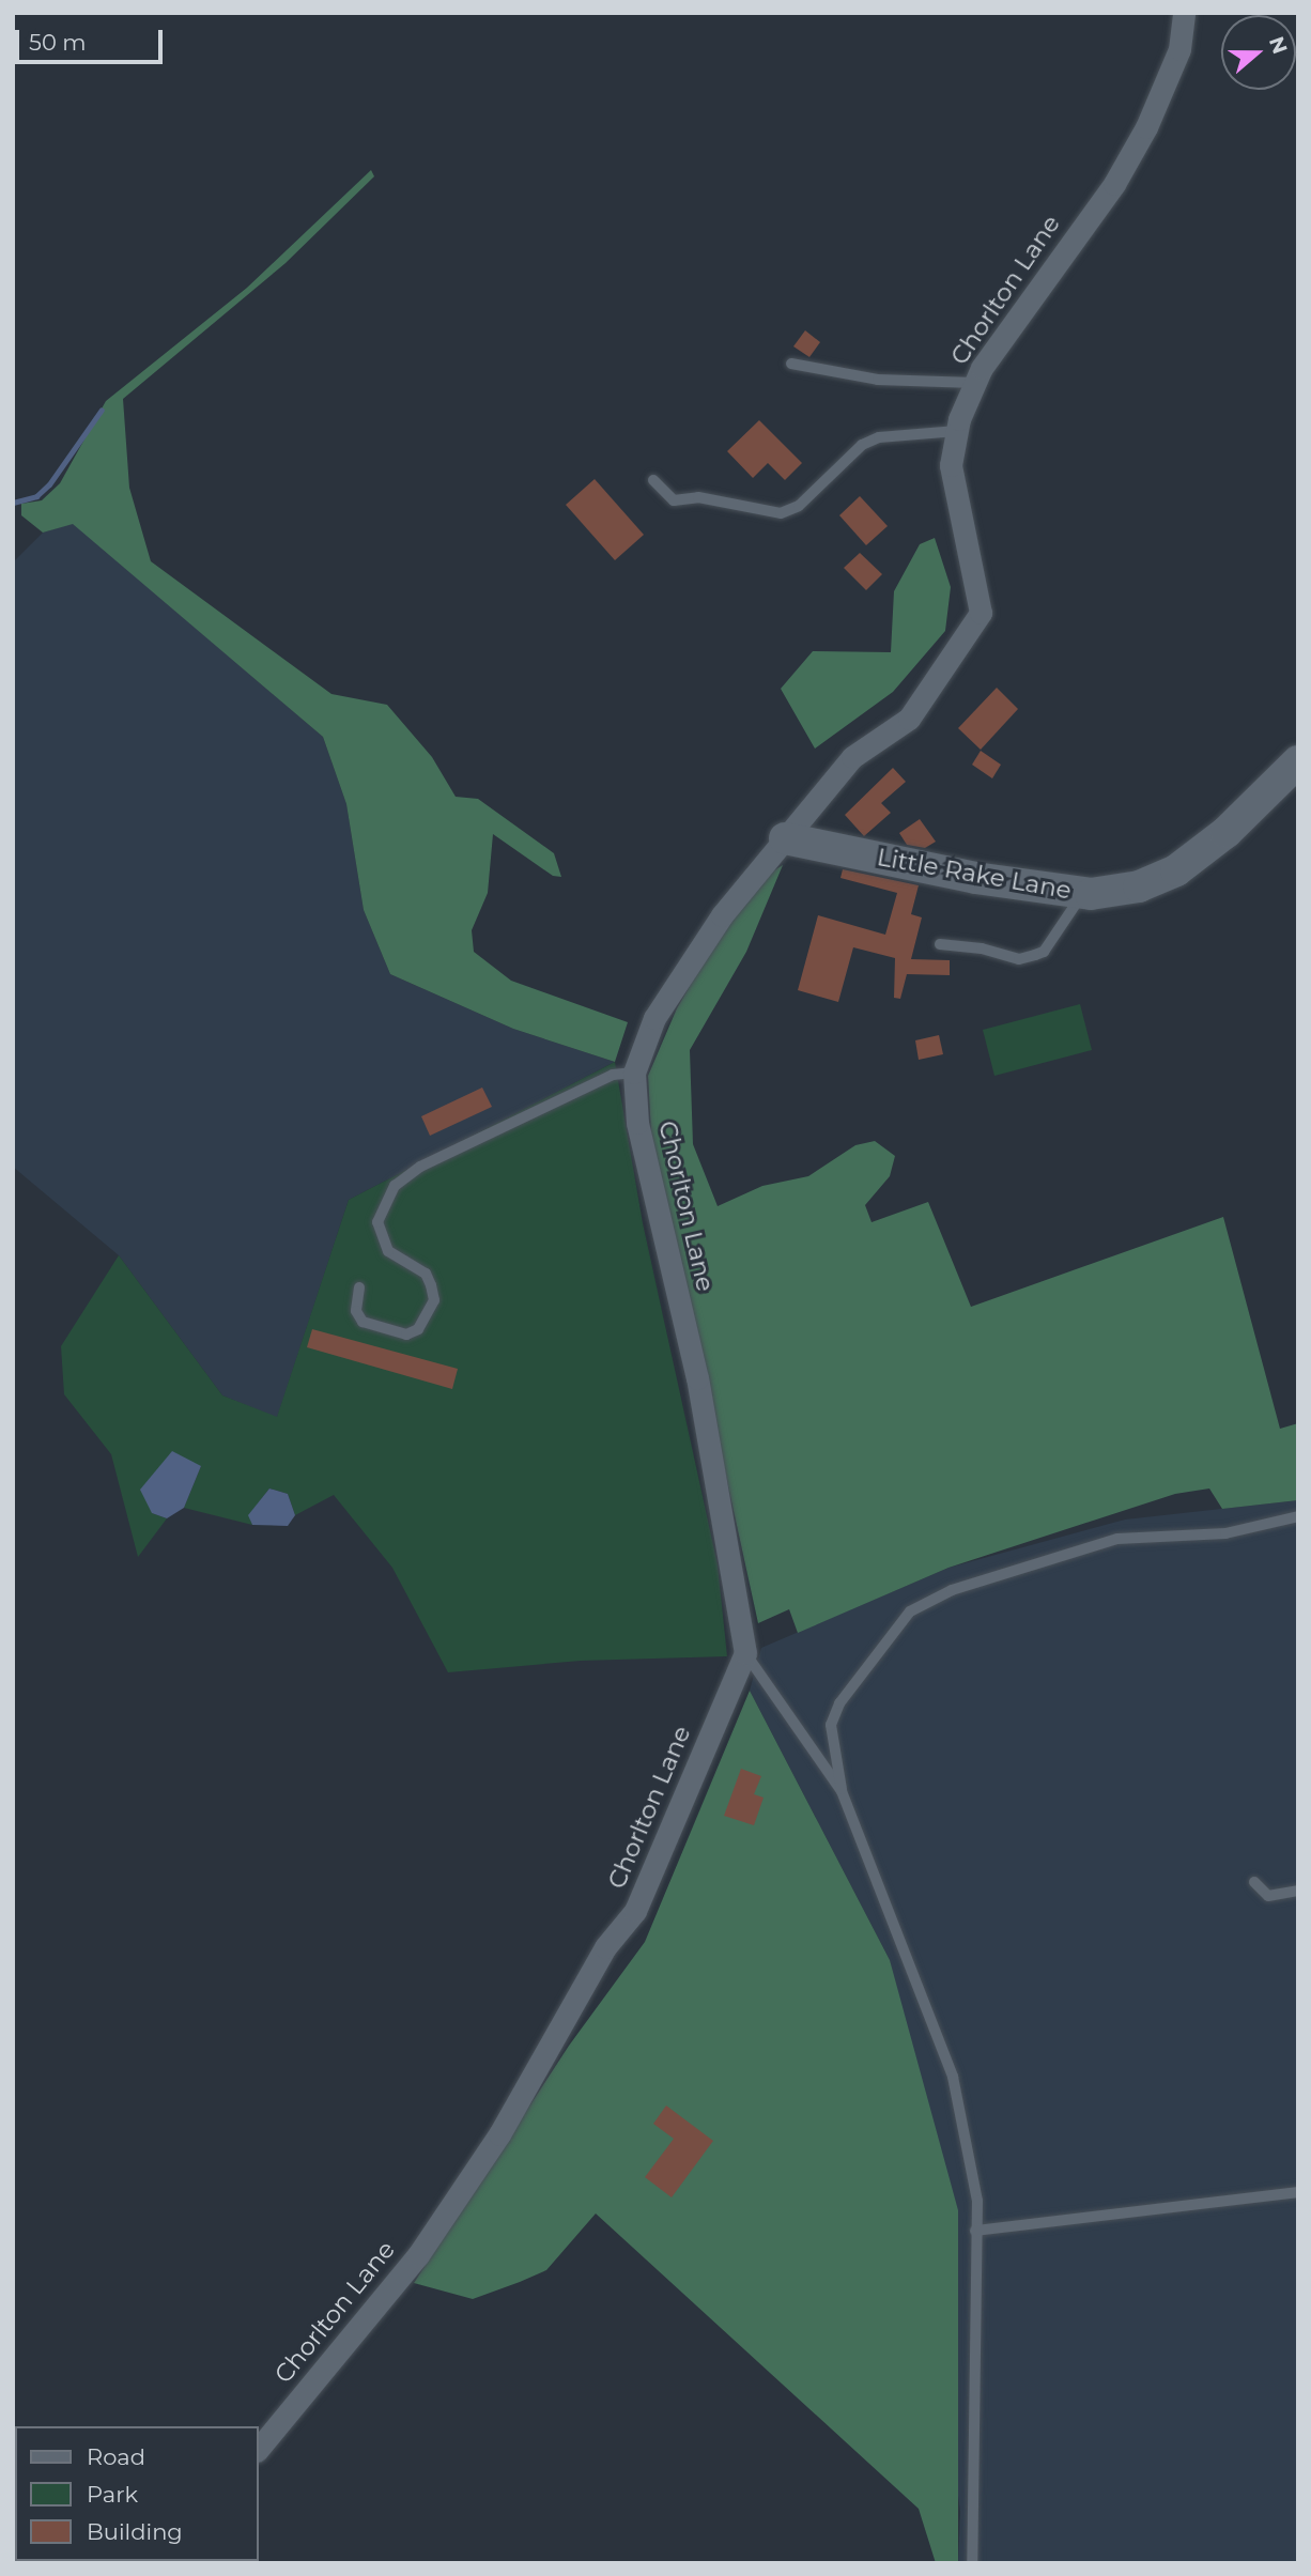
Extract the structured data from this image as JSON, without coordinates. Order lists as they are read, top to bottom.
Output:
{
  "streets": {
    "street": ["Chorlton Lane", "Little Rake Lane"]
  },
  "crossings": [
    ["Chorlton Lane", "Little Rake Lane"]
  ],
  "legend": ["Road", "Park", "Building"],
  "scale_bar": "50 m",
  "north": "right"
}
